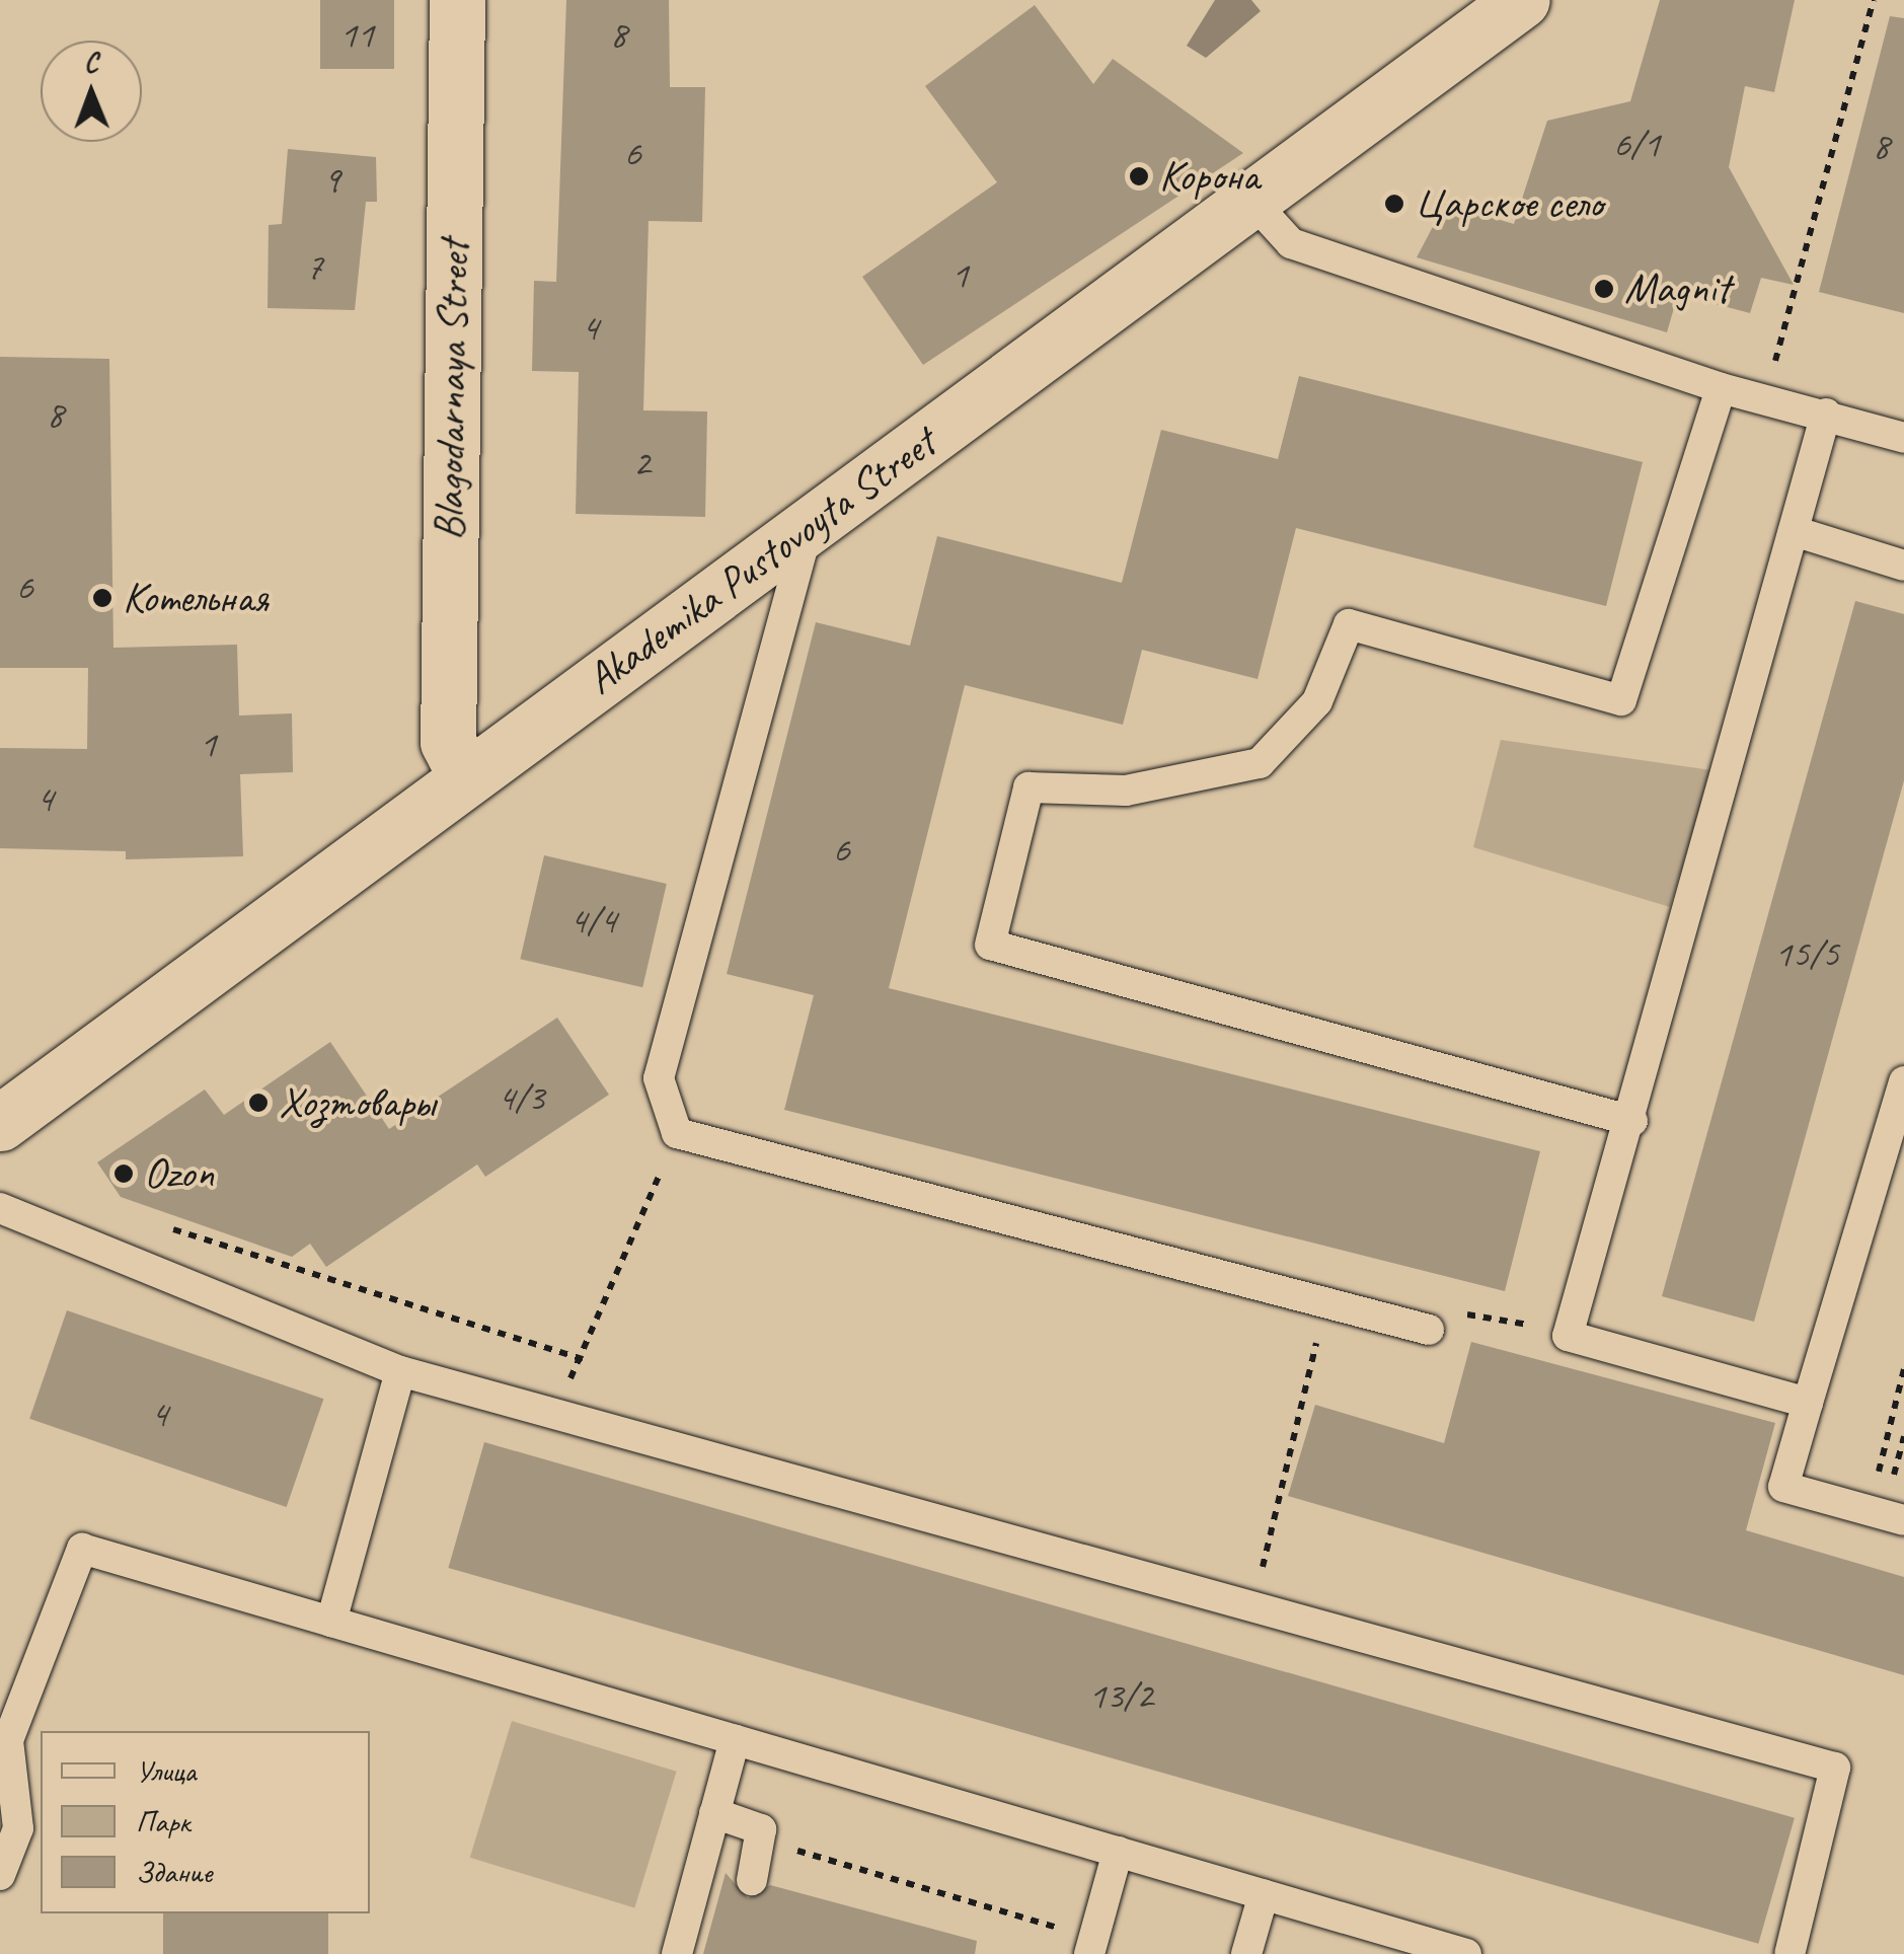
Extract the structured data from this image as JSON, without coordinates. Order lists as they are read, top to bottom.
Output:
{
  "streets": {
    "street": ["Blagodarnaya Street", "Akademika Pustovoyta Street"]
  },
  "crossings": [
    ["Blagodarnaya Street", "Akademika Pustovoyta Street"]
  ],
  "places": [
    "Корона",
    "Царское село",
    "Magnit",
    "Котельная",
    "Хозтовары",
    "Ozon"
  ],
  "house_numbers": [
    "11",
    "8",
    "6/1",
    "8",
    "6",
    "9",
    "7",
    "1",
    "4",
    "8",
    "2",
    "6",
    "1",
    "4",
    "6",
    "4/4",
    "15/5",
    "4/3",
    "4",
    "13/2"
  ],
  "legend": ["Улица", "Парк", "Здание"],
  "north": "top"
}
